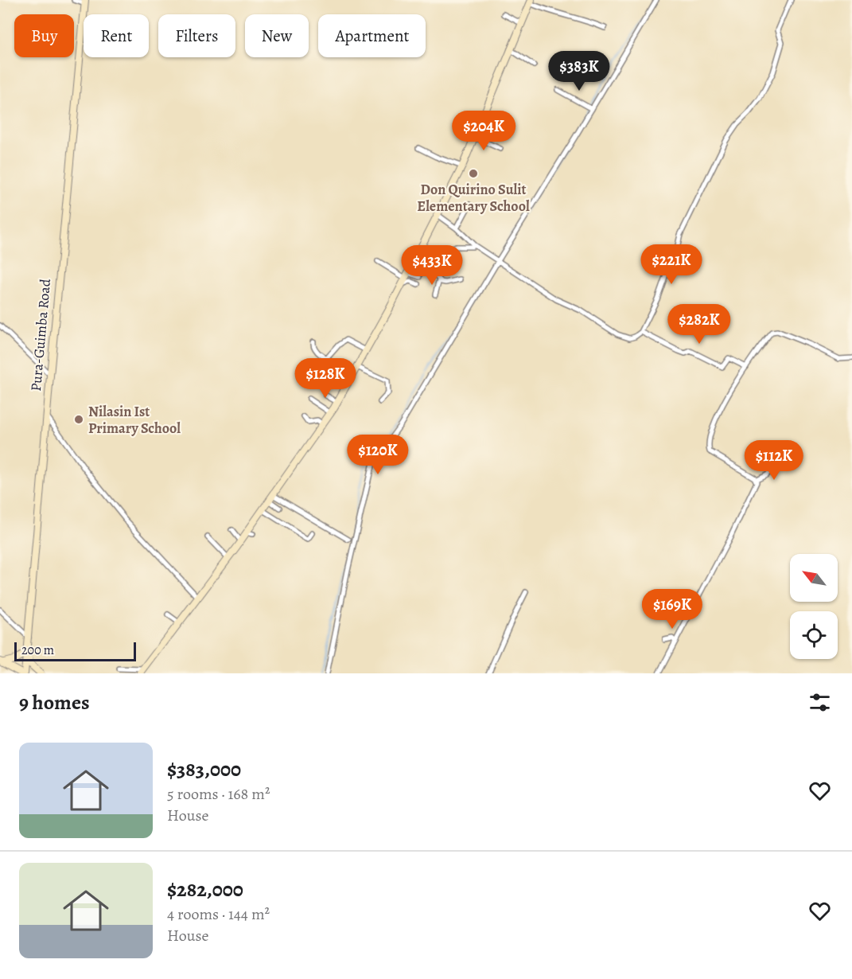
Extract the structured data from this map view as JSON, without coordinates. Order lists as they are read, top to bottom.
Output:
{
  "streets": {
    "street": ["Pura-Guimba Road"]
  },
  "places": ["Don Quirino Sulit Elementary School", "Nilasin Ist Primary School"],
  "scale_bar": "200 m",
  "north": "top left",
  "page": {
    "chip": [
      "Buy",
      "Rent",
      "Filters",
      "New",
      "Apartment"
    ],
    "price": [
      "$383K",
      "$204K",
      "$221K",
      "$433K",
      "$282K",
      "$128K",
      "$120K",
      "$112K",
      "$169K"
    ],
    "scale": "200 m",
    "heading": "9 homes",
    "list": [
      {
        "name": "$383,000",
        "note": "5 rooms · 168 m² · House"
      },
      {
        "name": "$282,000",
        "note": "4 rooms · 144 m² · House"
      }
    ]
  }
}
